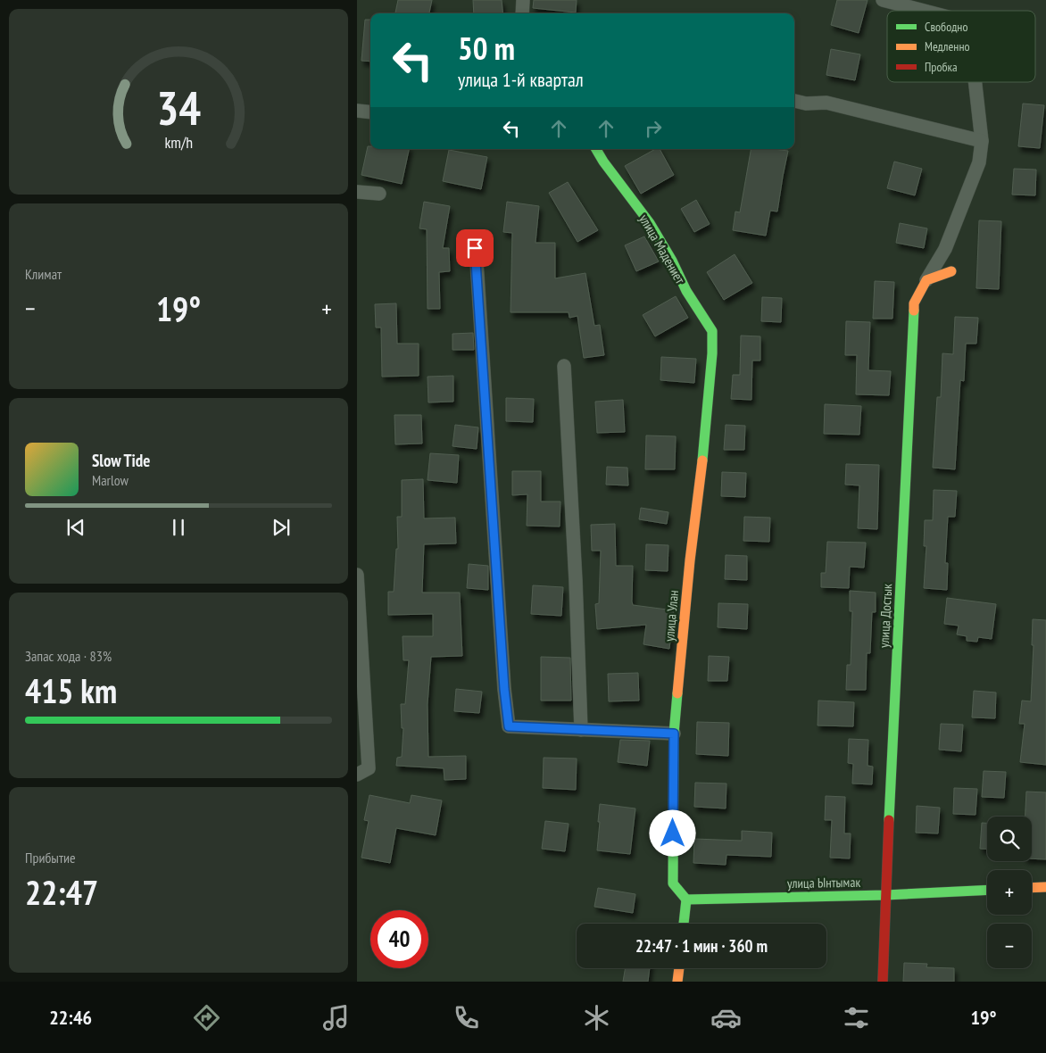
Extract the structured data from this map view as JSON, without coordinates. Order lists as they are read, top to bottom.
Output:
{
  "streets": {
    "street": [
      "улица Мадениет",
      "улица Улан",
      "улица Достык",
      "улица Ынтымак"
    ]
  },
  "crossings": [
    ["улица Мадениет", "улица Улан"],
    ["улица Улан", "улица Ынтымак"],
    ["улица Достык", "улица Ынтымак"]
  ],
  "legend": ["Свободно", "Медленно", "Пробка"],
  "page": {
    "turn": ["50 m", "улица 1-й квартал"],
    "tile": [
      "Климат",
      ["Запас хода · 83%", "415 km"],
      ["Прибытие", "22:47"]
    ],
    "heat": ["−", "19°", "+"],
    "song": ["Slow Tide", "Marlow"],
    "map_buttons": ["+", "−"],
    "limit": "40",
    "trip": "22:47 · 1 мин · 360 m",
    "tabs": ["22:46", "19°"],
    "gauge": ["34", "km/h"]
  }
}
